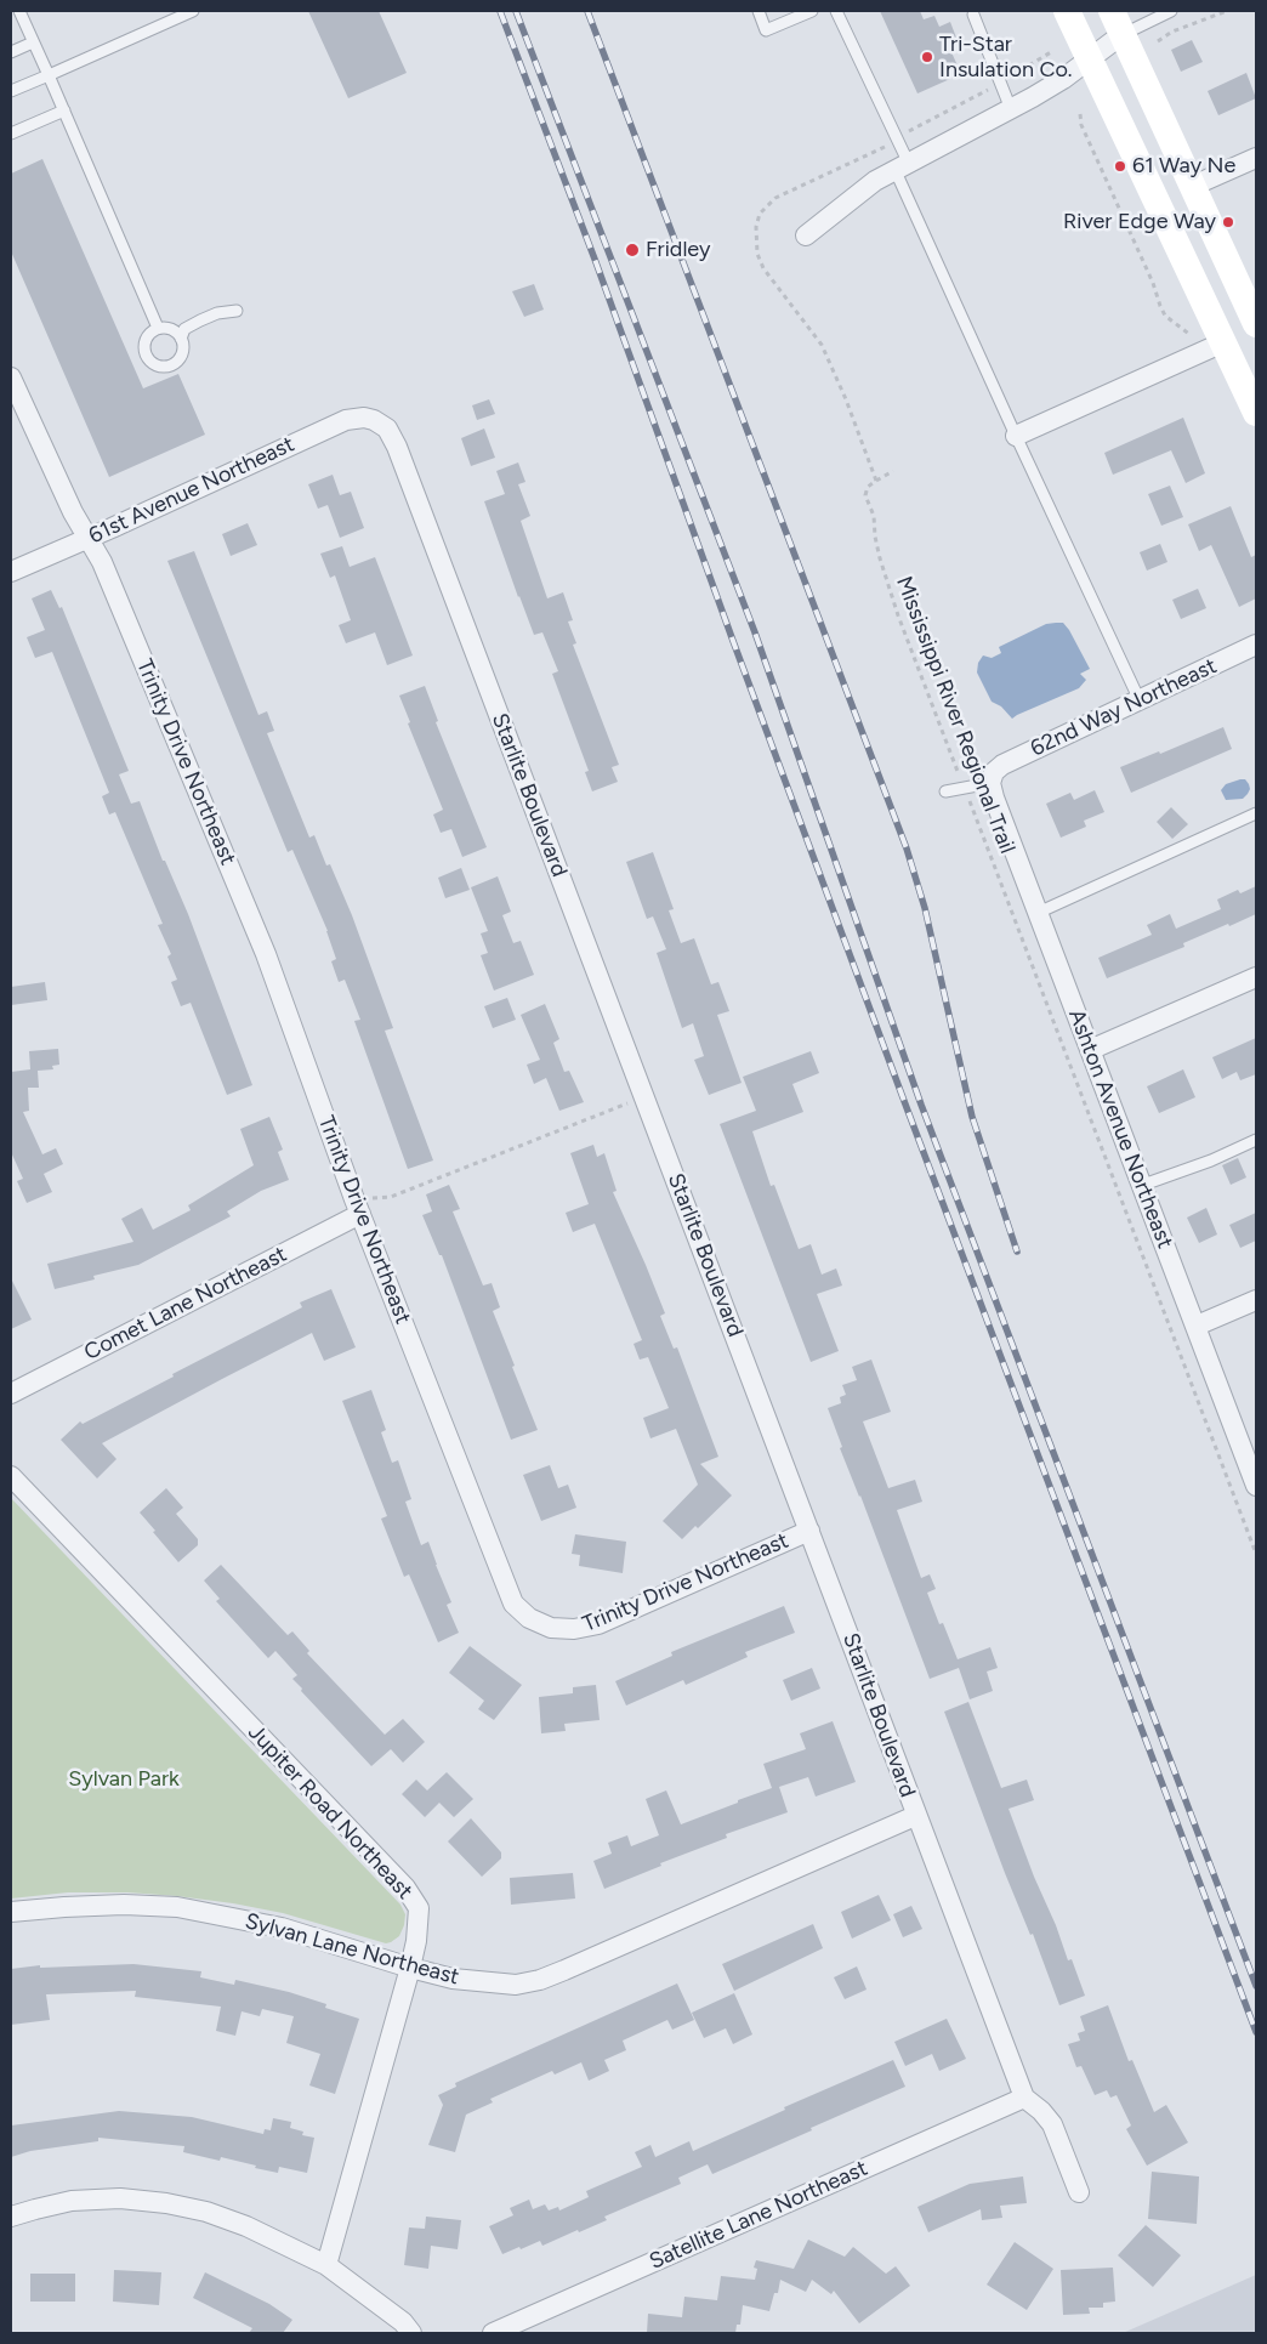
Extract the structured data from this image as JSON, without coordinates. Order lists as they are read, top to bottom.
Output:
{
  "streets": {
    "street": [
      "61st Avenue Northeast",
      "62nd Way Northeast",
      "Trinity Drive Northeast",
      "Starlite Boulevard",
      "Ashton Avenue Northeast",
      "Comet Lane Northeast",
      "Jupiter Road Northeast",
      "Sylvan Lane Northeast",
      "Satellite Lane Northeast"
    ],
    "path": ["Mississippi River Regional Trail"]
  },
  "crossings": [
    ["61st Avenue Northeast", "Trinity Drive Northeast"],
    ["61st Avenue Northeast", "Starlite Boulevard"],
    ["62nd Way Northeast", "Ashton Avenue Northeast"],
    ["Trinity Drive Northeast", "Starlite Boulevard"],
    ["Trinity Drive Northeast", "Comet Lane Northeast"],
    ["Starlite Boulevard", "Sylvan Lane Northeast"],
    ["Starlite Boulevard", "Satellite Lane Northeast"],
    ["Jupiter Road Northeast", "Sylvan Lane Northeast"]
  ],
  "parks": ["Sylvan Park"],
  "places": [
    "Tri-Star Insulation Co.",
    "61 Way Ne",
    "River Edge Way",
    "Fridley"
  ]
}
